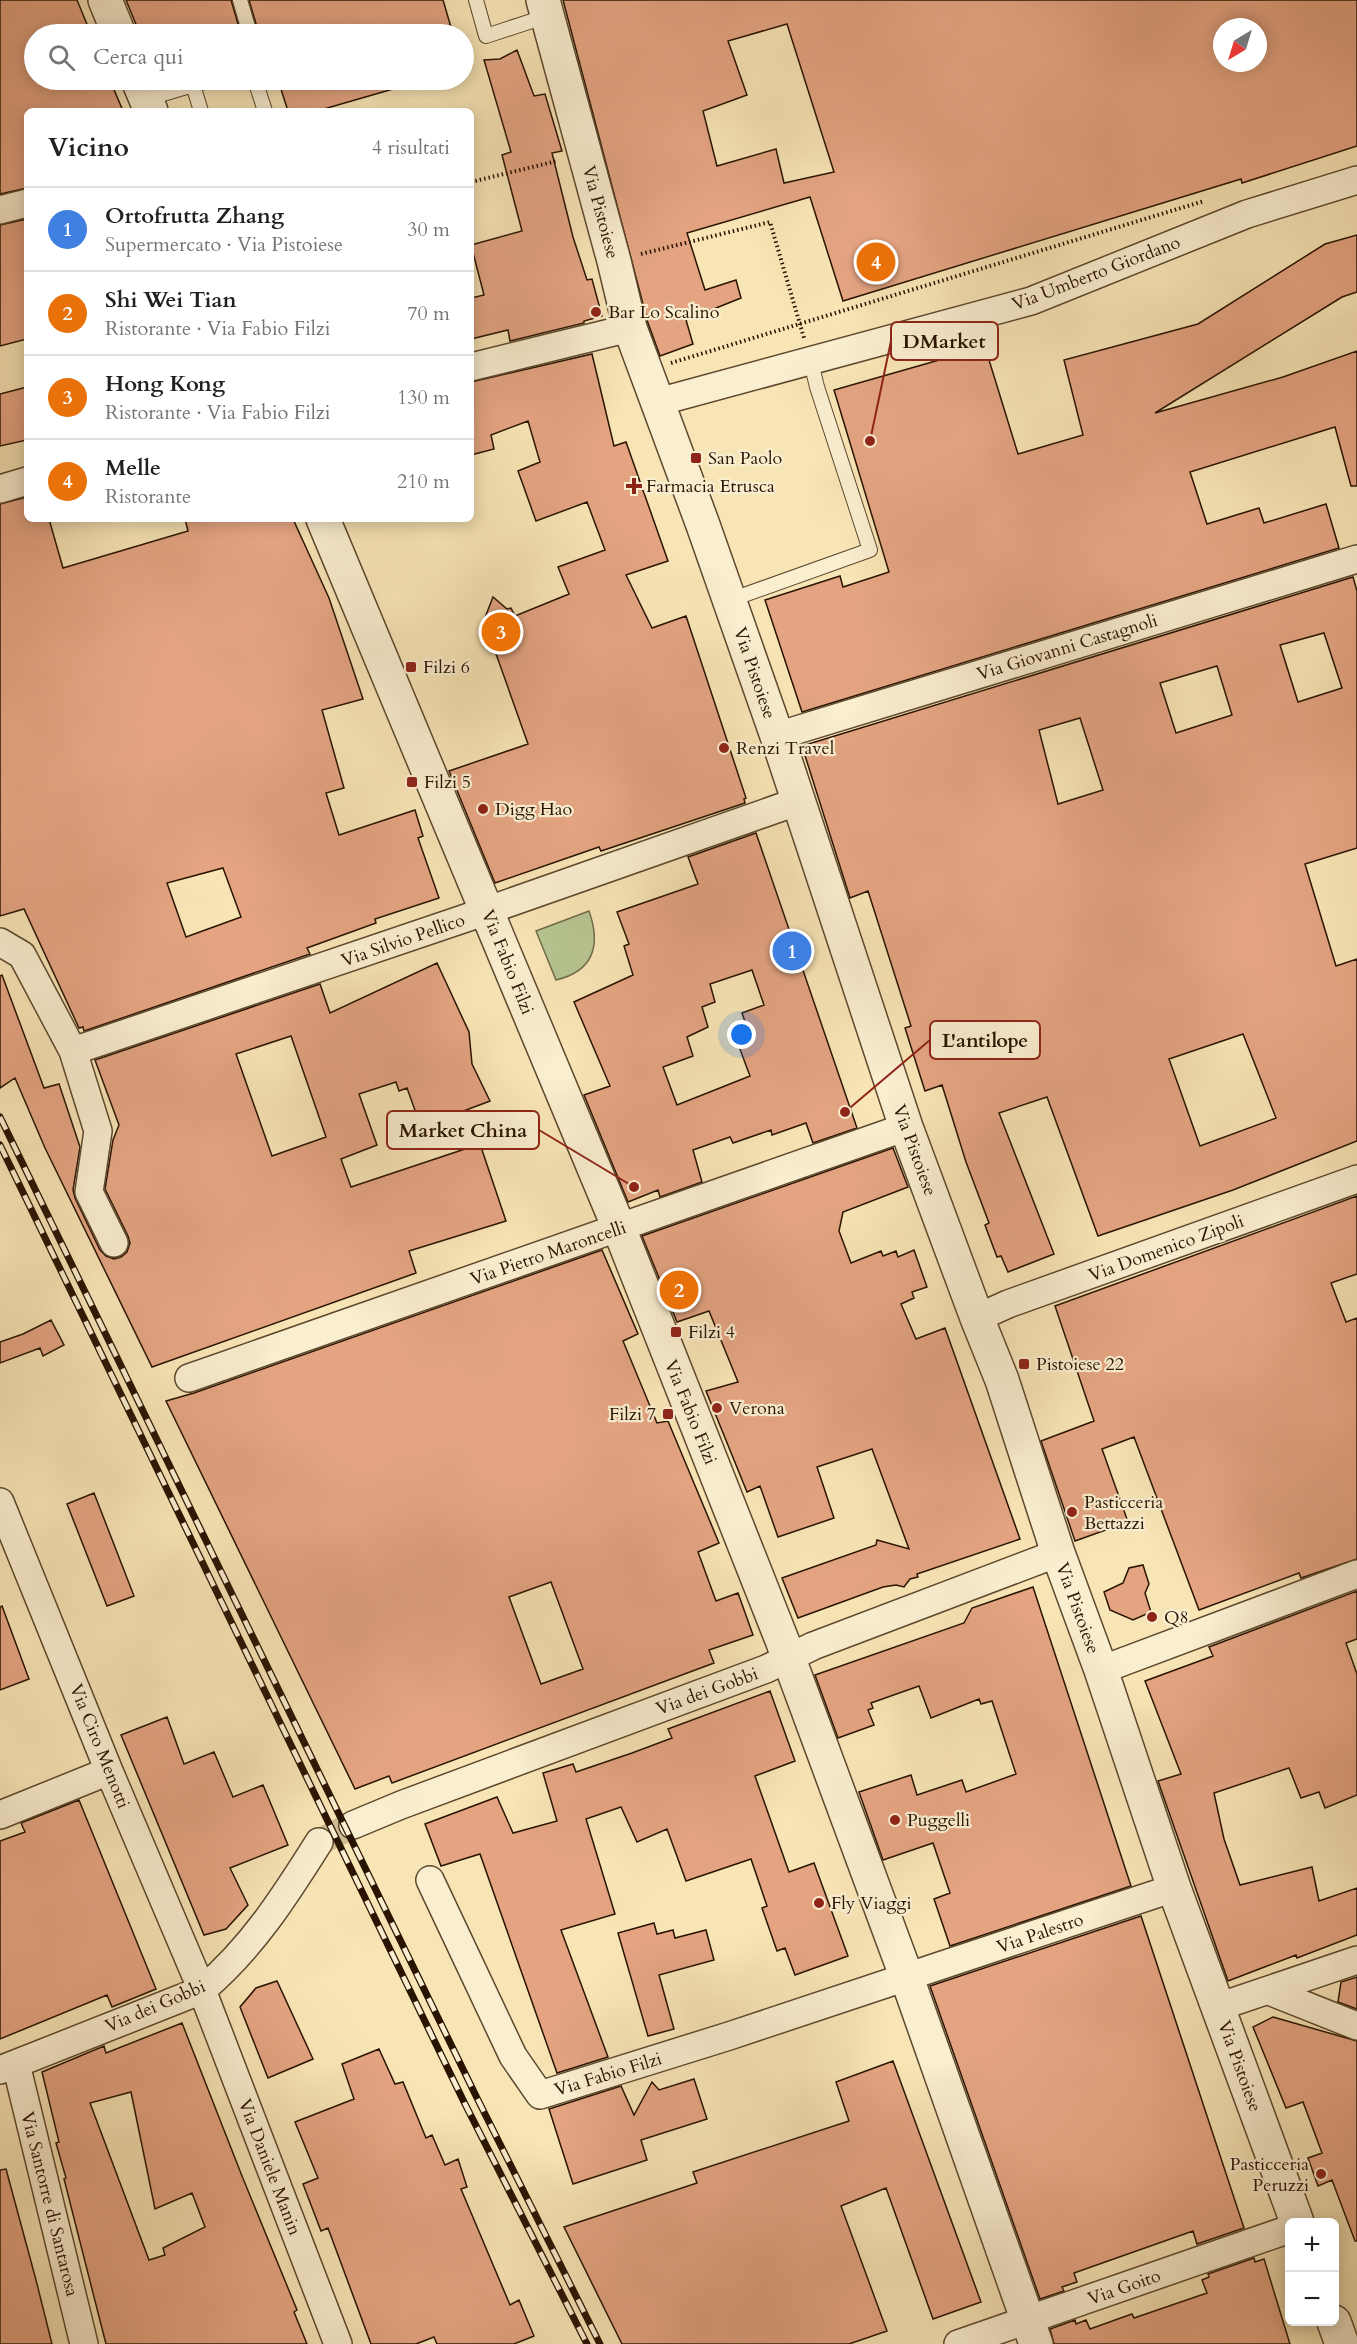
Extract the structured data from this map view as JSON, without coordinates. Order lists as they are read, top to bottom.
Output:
{
  "streets": {
    "street": [
      "Via Pistoiese",
      "Via Umberto Giordano",
      "Via Giovanni Castagnoli",
      "Via Silvio Pellico",
      "Via Fabio Filzi",
      "Via Domenico Zipoli",
      "Via Pietro Maroncelli",
      "Via dei Gobbi",
      "Via Ciro Menotti",
      "Via Palestro",
      "Via Daniele Manin",
      "Via Santorre di Santarosa",
      "Via Goito"
    ]
  },
  "crossings": [
    ["Via Pistoiese", "Via Umberto Giordano"],
    ["Via Pistoiese", "Via Giovanni Castagnoli"],
    ["Via Pistoiese", "Via Silvio Pellico"],
    ["Via Pistoiese", "Via Domenico Zipoli"],
    ["Via Pistoiese", "Via Pietro Maroncelli"],
    ["Via Pistoiese", "Via dei Gobbi"],
    ["Via Pistoiese", "Via Palestro"],
    ["Via Silvio Pellico", "Via Fabio Filzi"],
    ["Via Fabio Filzi", "Via Pietro Maroncelli"],
    ["Via Fabio Filzi", "Via dei Gobbi"],
    ["Via Fabio Filzi", "Via Palestro"],
    ["Via Fabio Filzi", "Via Goito"],
    ["Via dei Gobbi", "Via Ciro Menotti"],
    ["Via dei Gobbi", "Via Daniele Manin"],
    ["Via dei Gobbi", "Via Santorre di Santarosa"],
    ["Via Ciro Menotti", "Via Daniele Manin"]
  ],
  "places": {
    "other": [
      "Bar Lo Scalino",
      "DMarket",
      "Renzi Travel",
      "Digg Hao",
      "L'antilope",
      "Market China",
      "Verona",
      "Pasticceria Bettazzi",
      "Q8",
      "Puggelli",
      "Fly Viaggi",
      "Pasticceria Peruzzi"
    ],
    "transit": [
      "San Paolo",
      "Filzi 6",
      "Filzi 5",
      "Filzi 4",
      "Pistoiese 22",
      "Filzi 7"
    ],
    "health": ["Farmacia Etrusca"]
  },
  "north": "bottom left",
  "page": {
    "search": "Cerca qui",
    "heading": ["Vicino", "4 risultati"],
    "list": [
      {
        "mark": "1",
        "name": "Ortofrutta Zhang",
        "note": "Supermercato · Via Pistoiese",
        "value": "30 m"
      },
      {
        "mark": "2",
        "name": "Shi Wei Tian",
        "note": "Ristorante · Via Fabio Filzi",
        "value": "70 m"
      },
      {
        "mark": "3",
        "name": "Hong Kong",
        "note": "Ristorante · Via Fabio Filzi",
        "value": "130 m"
      },
      {
        "mark": "4",
        "name": "Melle",
        "note": "Ristorante",
        "value": "210 m"
      }
    ],
    "pins": [
      "4",
      "3",
      "1",
      "2"
    ],
    "map_buttons": ["+", "−"]
  }
}
